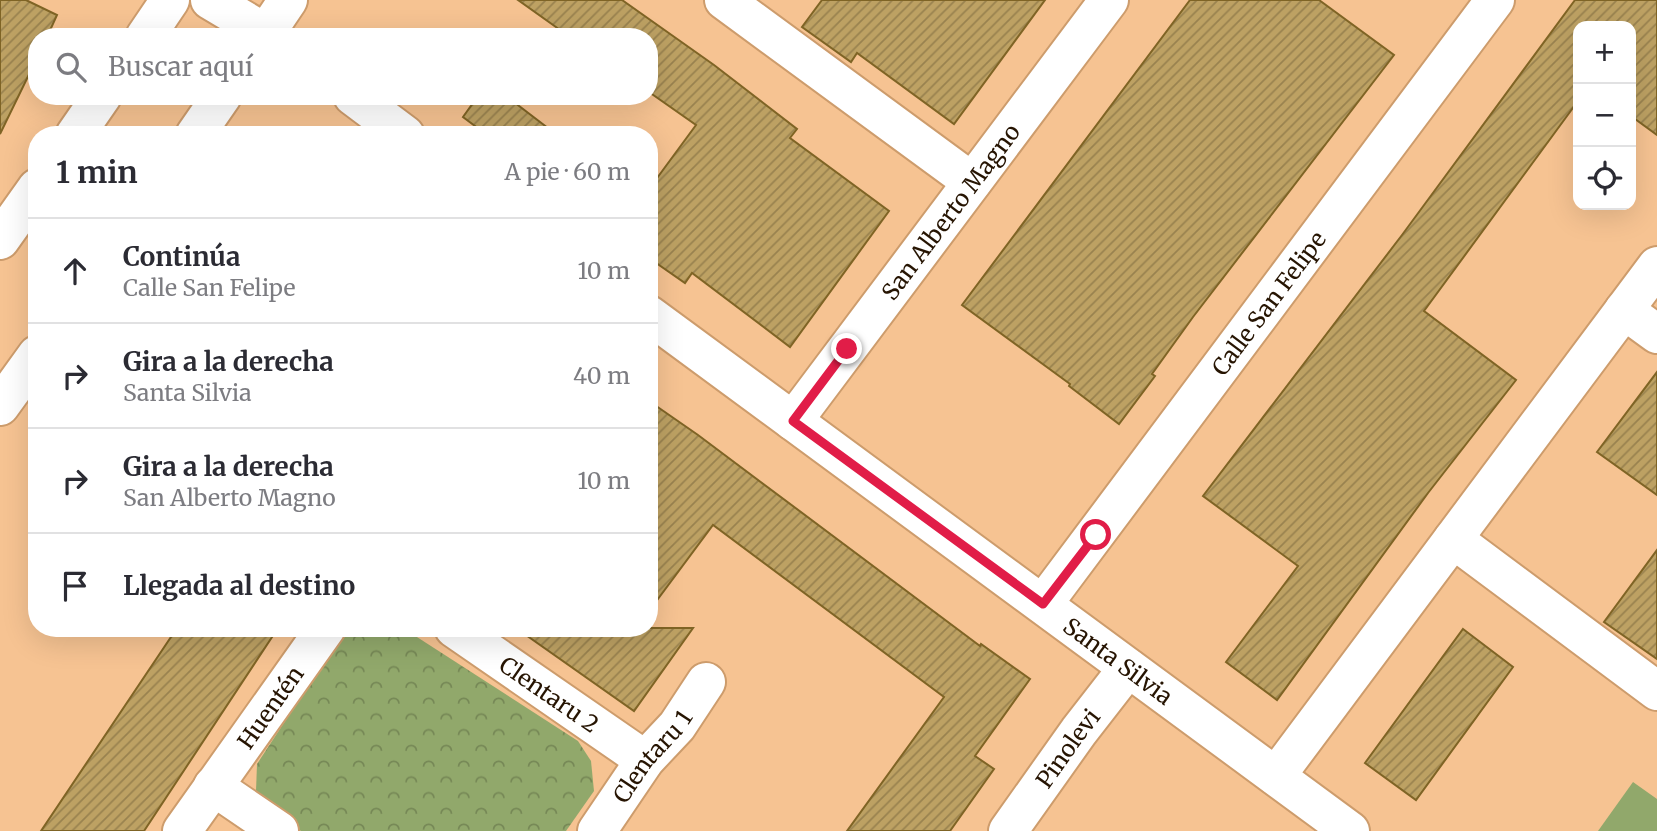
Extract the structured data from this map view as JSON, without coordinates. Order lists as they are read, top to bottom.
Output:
{
  "streets": {
    "street": [
      "San Alberto Magno",
      "Calle San Felipe",
      "Santa Silvia",
      "Clentaru 2",
      "Huentén",
      "Pinolevi",
      "Clentaru 1"
    ]
  },
  "crossings": [
    ["San Alberto Magno", "Santa Silvia"],
    ["Calle San Felipe", "Santa Silvia"],
    ["Santa Silvia", "Pinolevi"],
    ["Clentaru 2", "Clentaru 1"]
  ],
  "page": {
    "map_buttons": ["+", "−"],
    "search": "Buscar aquí",
    "heading": ["1 min", "A pie · 60 m"],
    "list": [
      ["Continúa", "Calle San Felipe", "10 m"],
      ["Gira a la derecha", "Santa Silvia", "40 m"],
      ["Gira a la derecha", "San Alberto Magno", "10 m"],
      "Llegada al destino"
    ]
  }
}
